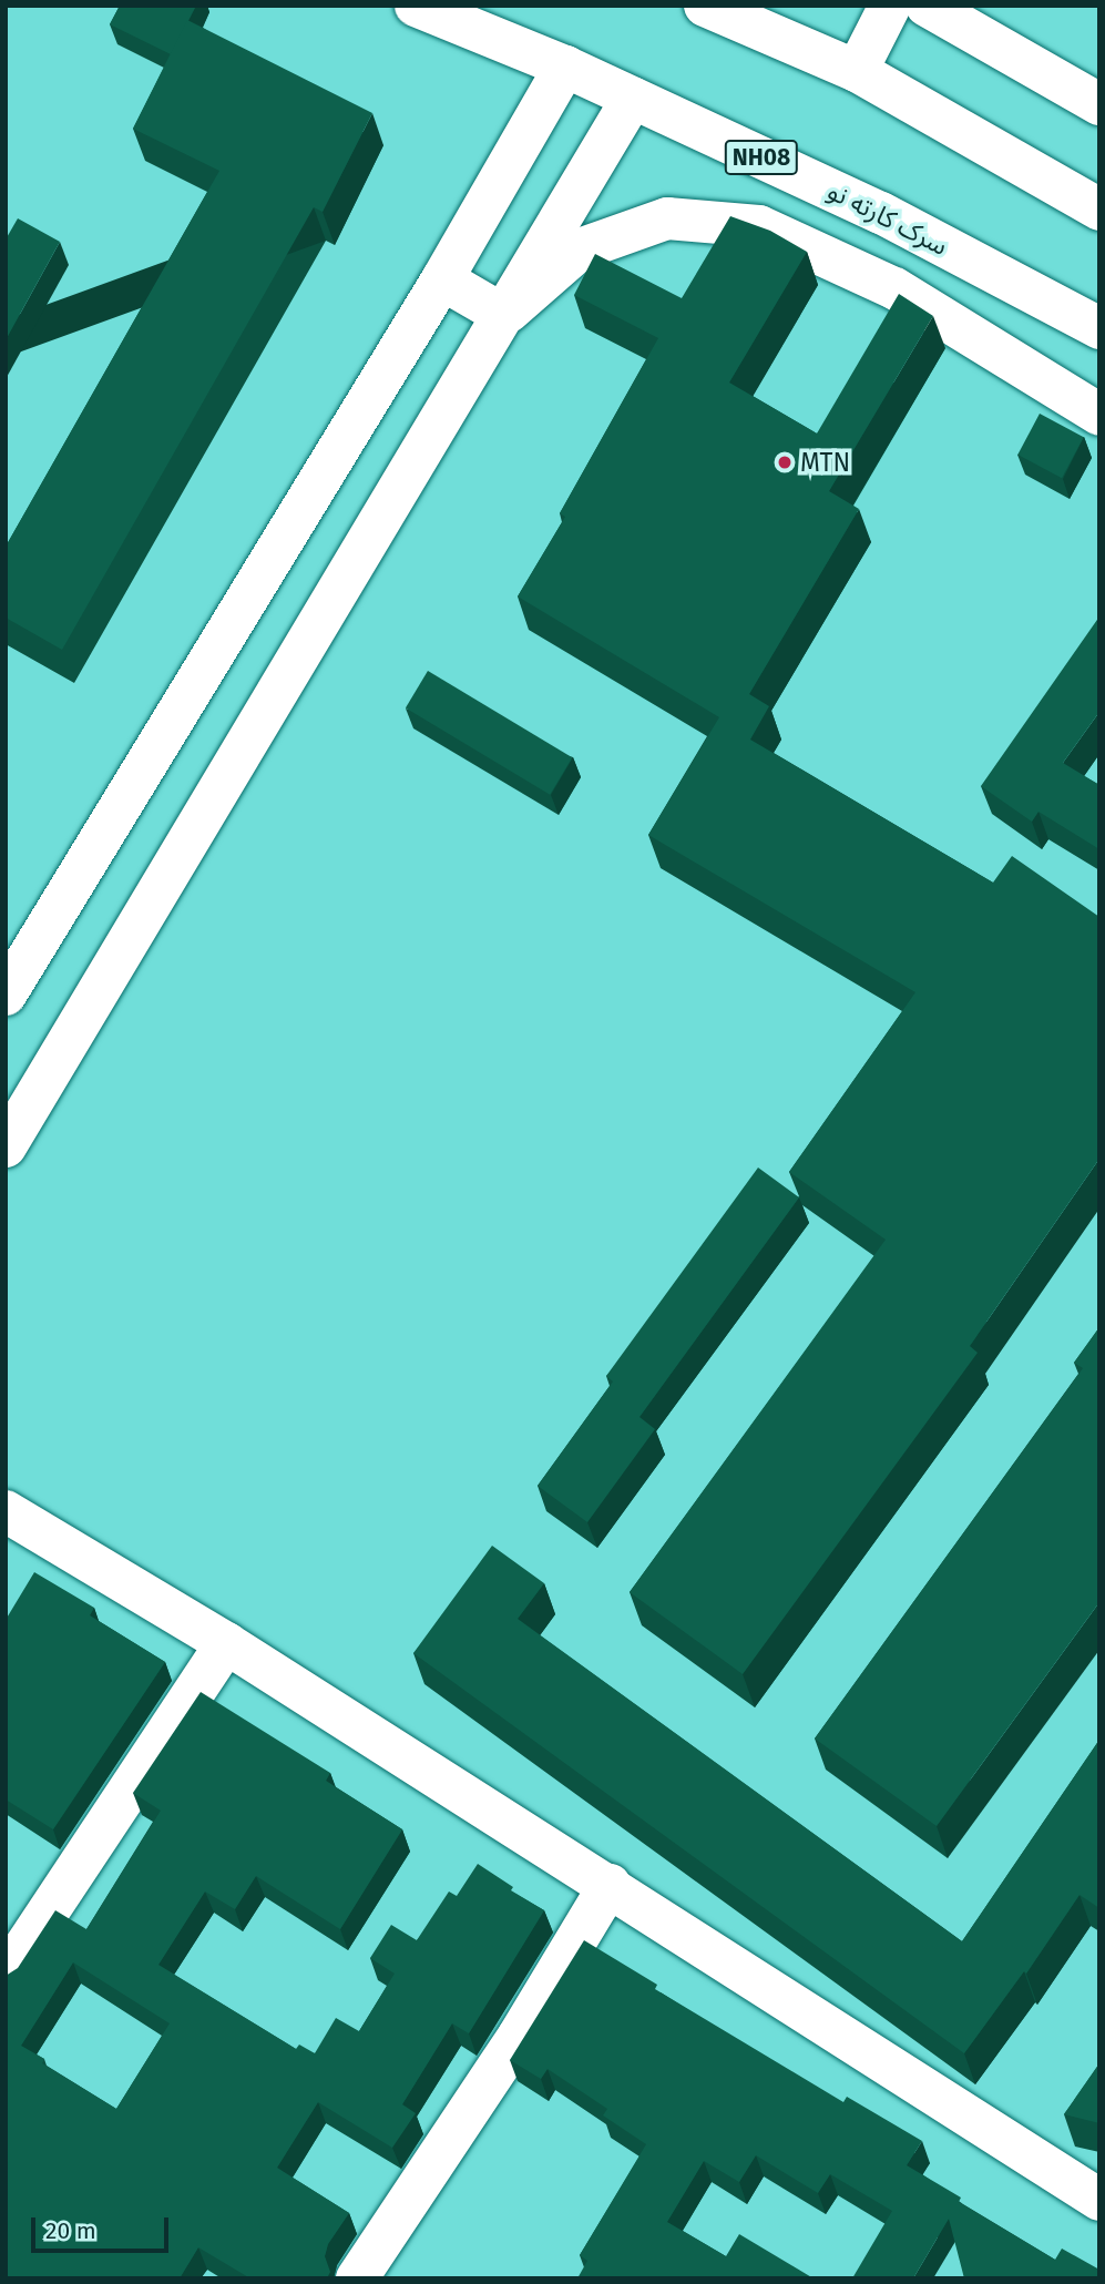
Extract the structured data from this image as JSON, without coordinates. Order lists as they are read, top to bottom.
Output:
{
  "streets": {
    "main road": ["NH08", "سرک کارته نو"]
  },
  "places": ["MTN"],
  "scale_bar": "20 m"
}
